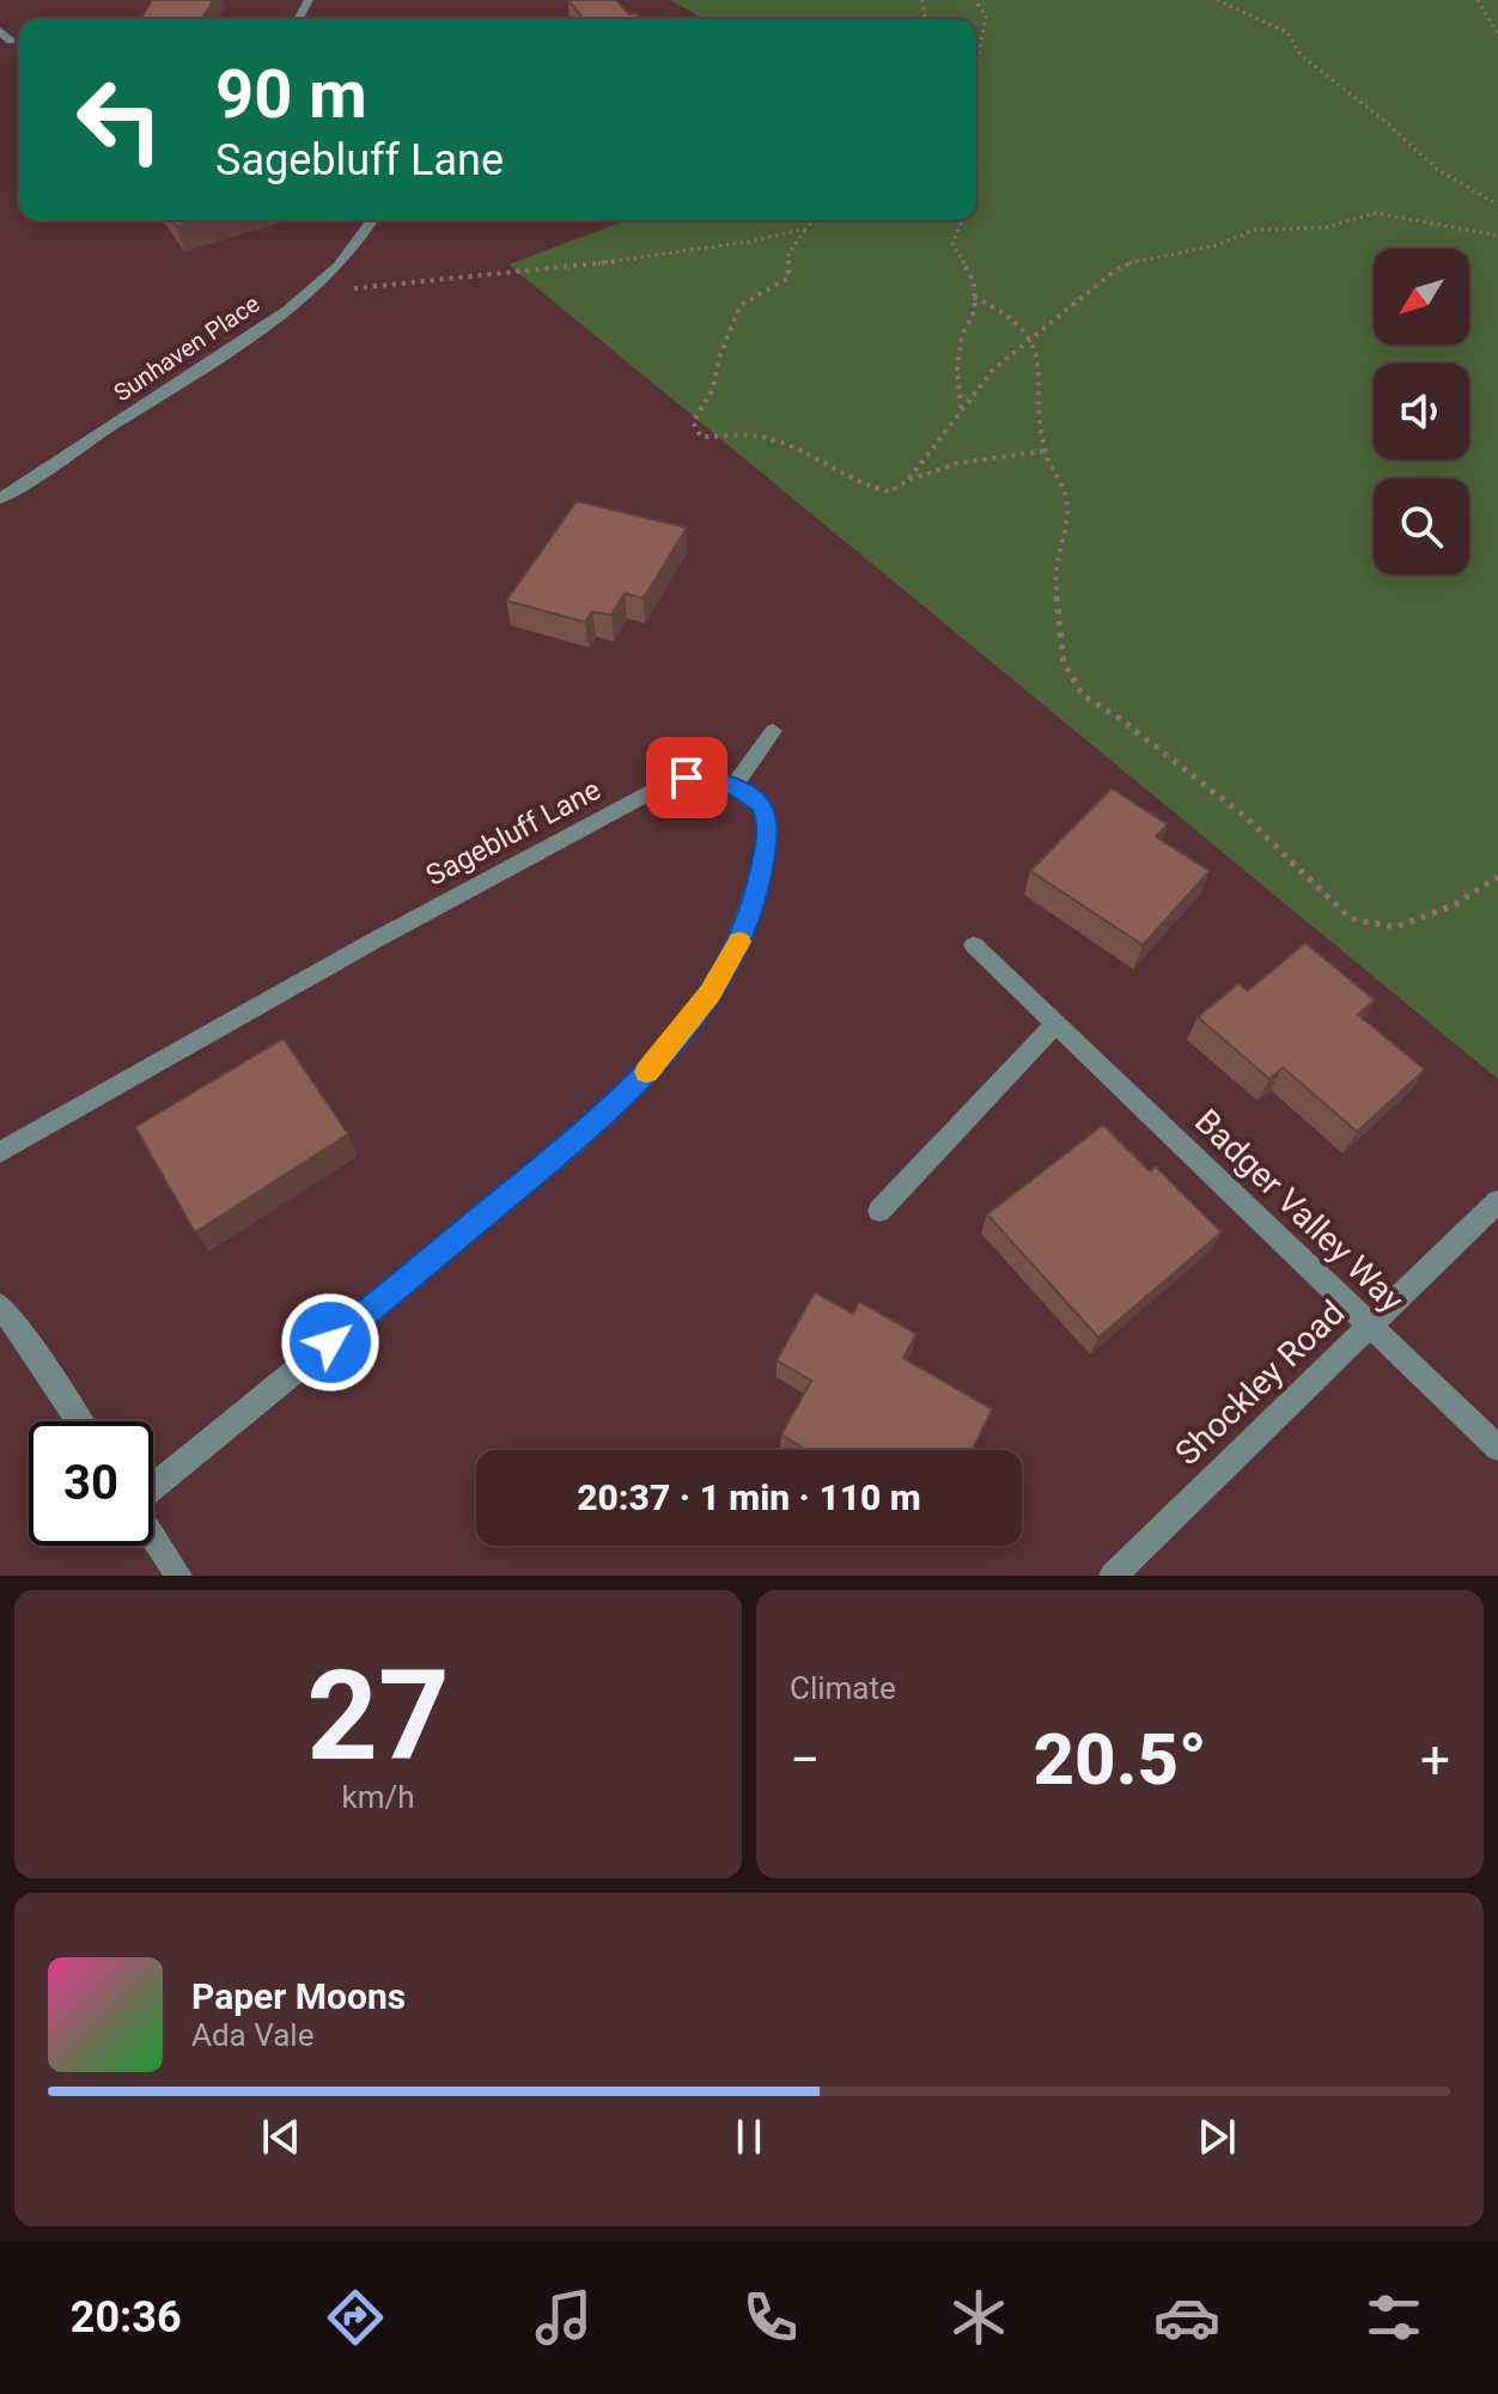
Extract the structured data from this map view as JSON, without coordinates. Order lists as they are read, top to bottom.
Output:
{
  "streets": {
    "street": [
      "Sunhaven Place",
      "Sagebluff Lane",
      "Badger Valley Way",
      "Shockley Road"
    ]
  },
  "crossings": [
    ["Badger Valley Way", "Shockley Road"]
  ],
  "north": "bottom left",
  "page": {
    "turn": ["90 m", "Sagebluff Lane"],
    "limit": "30",
    "trip": "20:37 · 1 min · 110 m",
    "tile": [
      ["27", "km/h"],
      "Climate"
    ],
    "heat": ["−", "20.5°", "+"],
    "song": ["Paper Moons", "Ada Vale"],
    "tabs": "20:36"
  }
}
